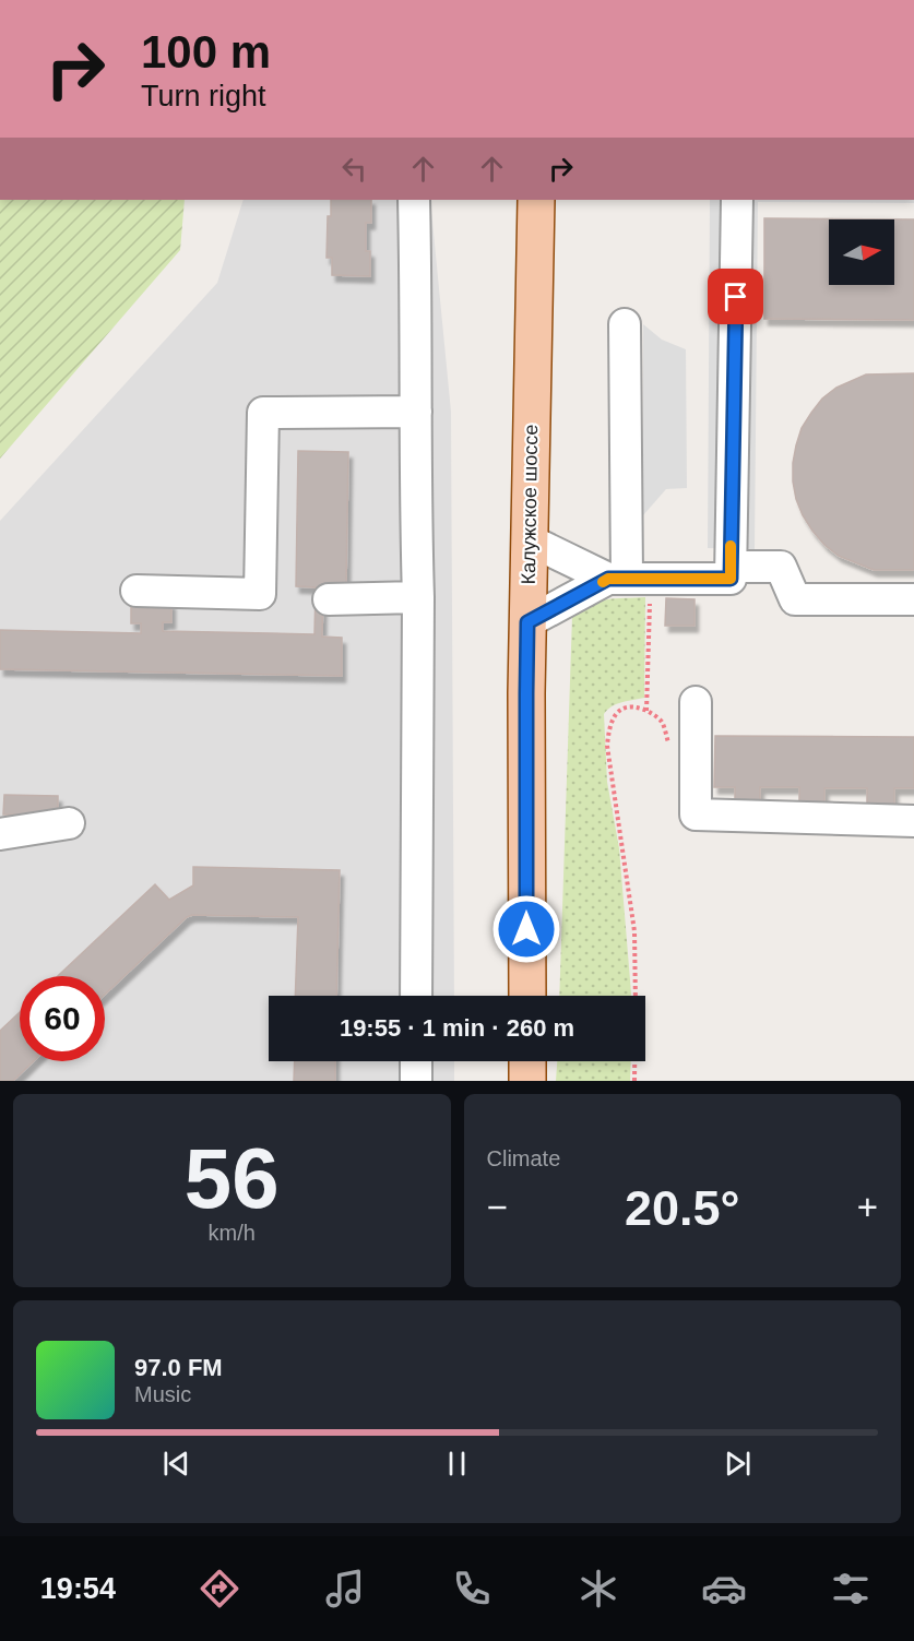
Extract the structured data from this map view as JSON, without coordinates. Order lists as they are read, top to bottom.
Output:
{
  "streets": {
    "main road": ["Калужское шоссе"]
  },
  "north": "right",
  "page": {
    "turn": ["100 m", "Turn right"],
    "limit": "60",
    "trip": "19:55 · 1 min · 260 m",
    "tile": [
      ["56", "km/h"],
      "Climate"
    ],
    "heat": ["−", "20.5°", "+"],
    "song": ["97.0 FM", "Music"],
    "tabs": "19:54"
  }
}
